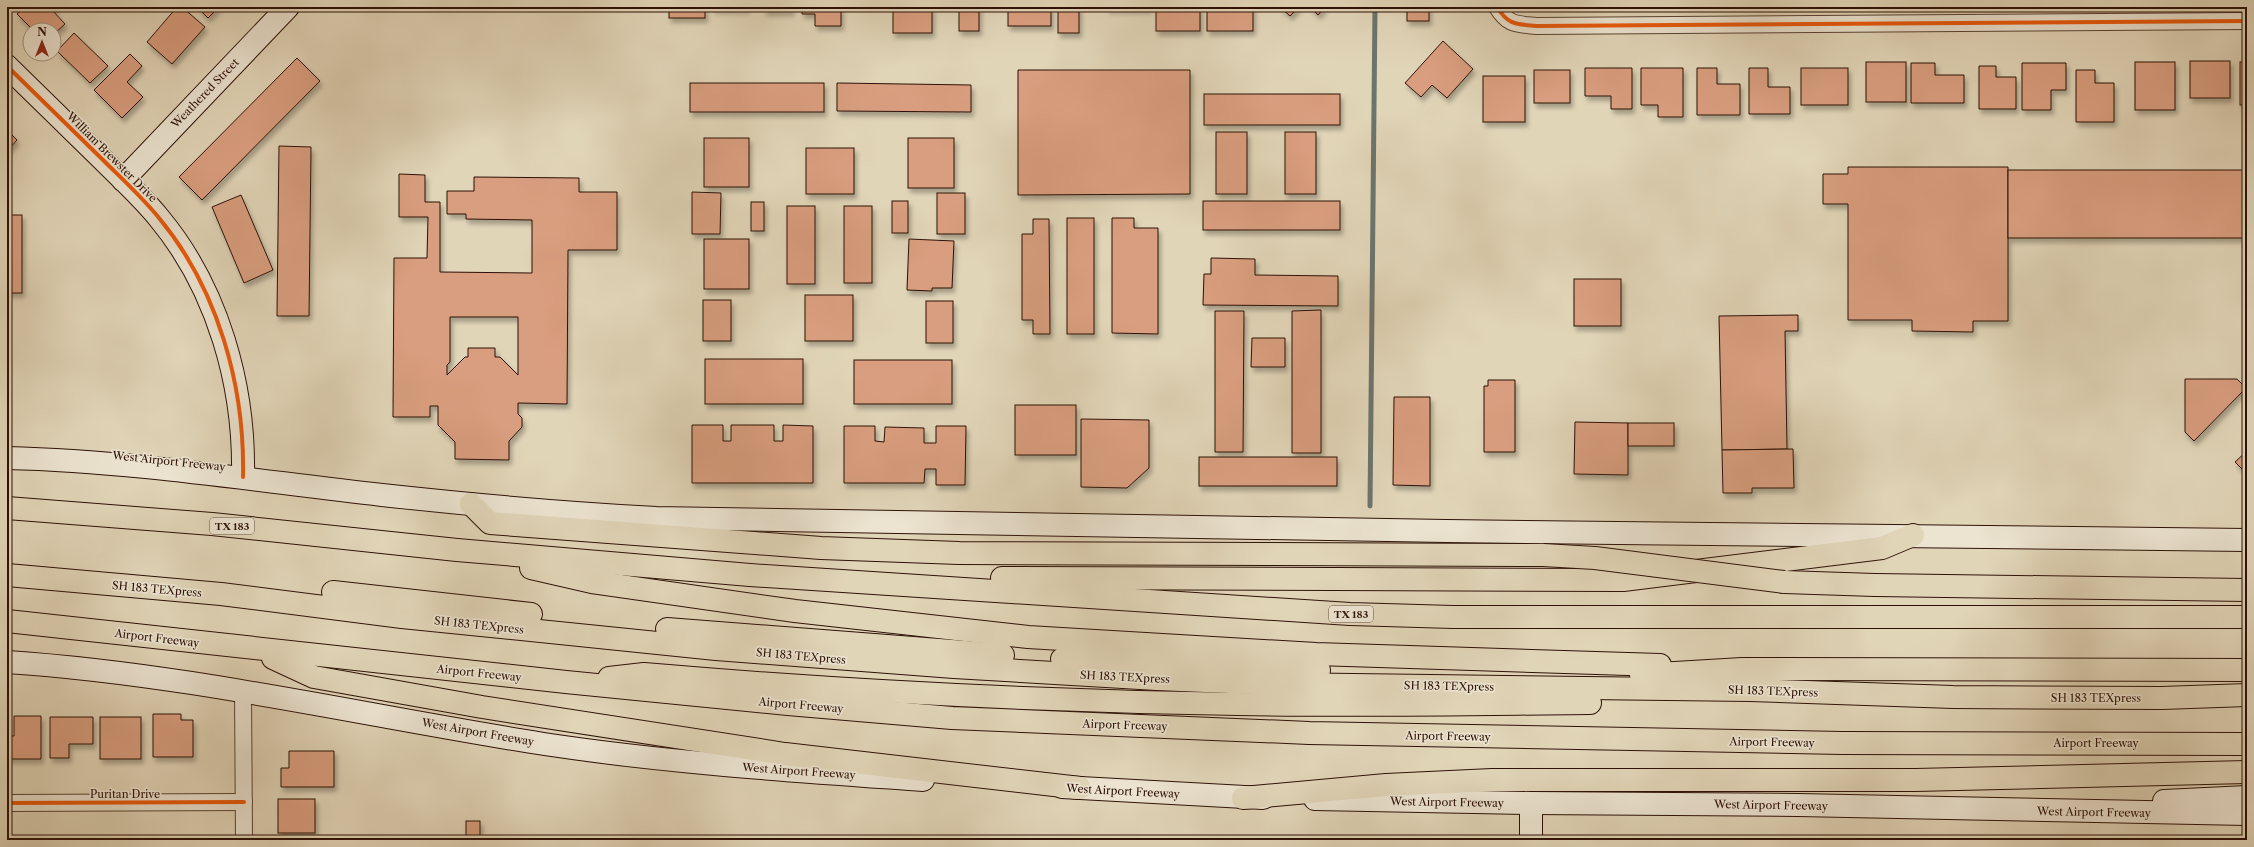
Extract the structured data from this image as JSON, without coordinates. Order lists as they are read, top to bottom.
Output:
{
  "streets": {
    "highway": ["TX 183", "SH 183 TEXpress", "Airport Freeway"],
    "main road": ["Weathered Street", "William Brewster Drive", "West Airport Freeway"],
    "street": ["Puritan Drive"]
  },
  "crossings": [
    ["Weathered Street", "William Brewster Drive"],
    ["William Brewster Drive", "West Airport Freeway"]
  ],
  "north": "top"
}
